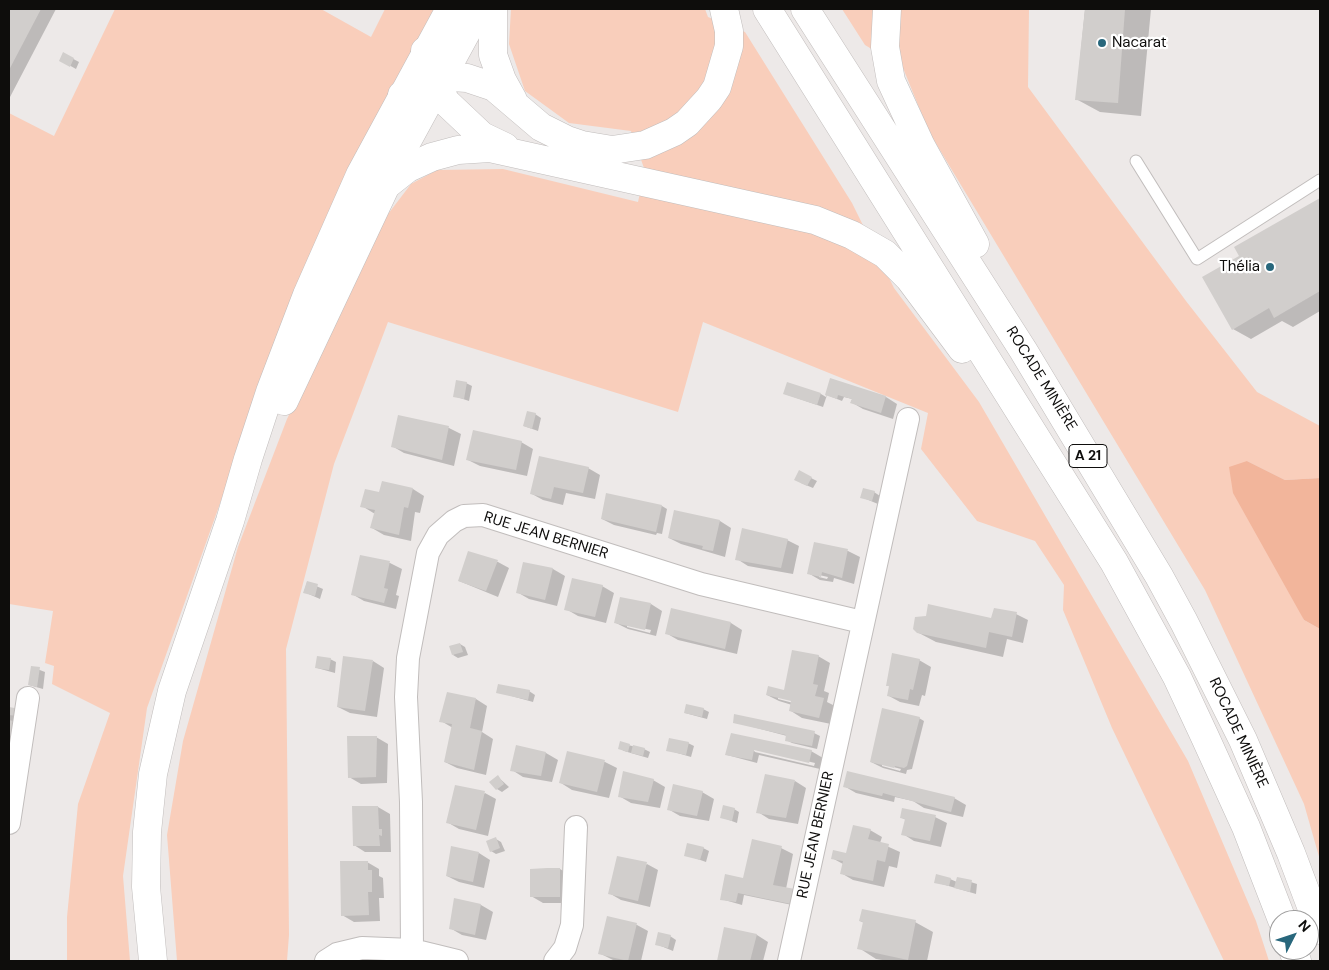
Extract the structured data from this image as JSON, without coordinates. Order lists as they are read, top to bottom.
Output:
{
  "streets": {
    "main road": ["ROCADE MINIÈRE", "A 21"],
    "street": ["RUE JEAN BERNIER"]
  },
  "places": ["Nacarat", "Thélia"],
  "north": "top right"
}
